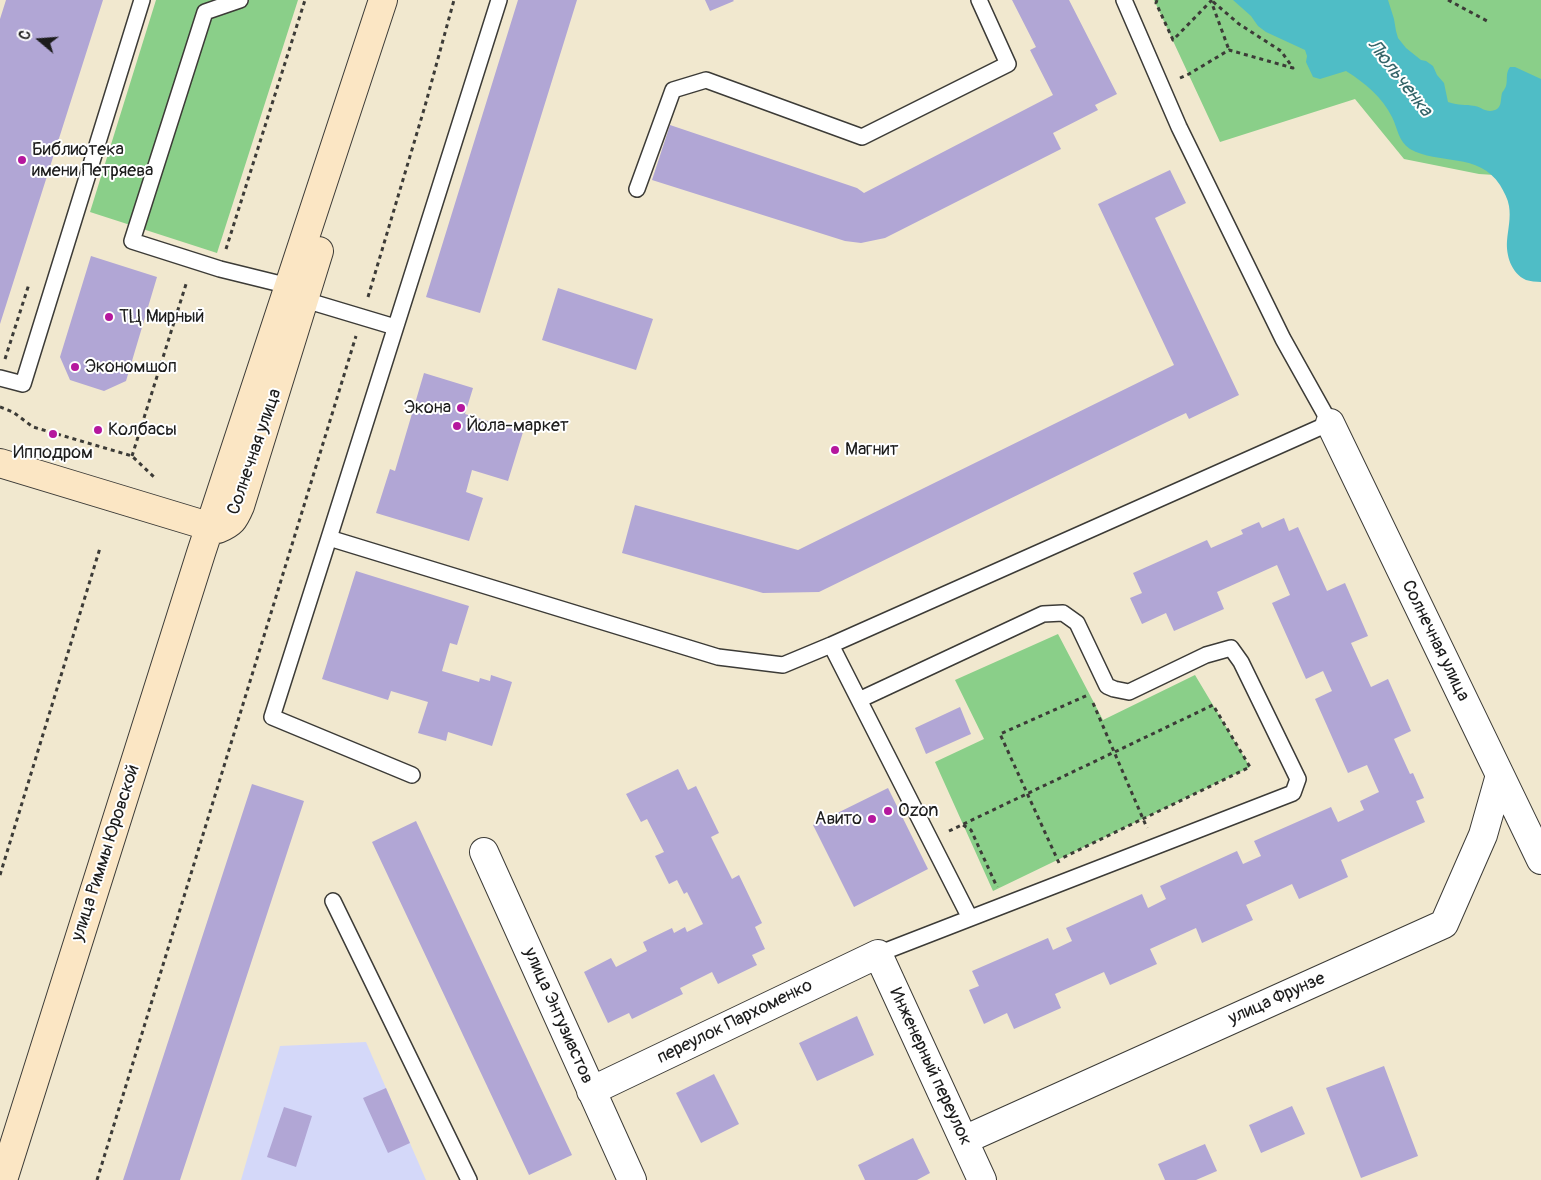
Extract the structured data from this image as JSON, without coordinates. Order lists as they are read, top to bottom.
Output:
{
  "streets": {
    "main road": ["Солнечная улица", "улица Риммы Юровской"],
    "street": [
      "улица Фрунзе",
      "улица Энтузиастов",
      "переулок Пархоменко",
      "Инженерный переулок"
    ]
  },
  "crossings": [
    ["Солнечная улица", "улица Риммы Юровской"],
    ["Солнечная улица", "улица Фрунзе"],
    ["улица Фрунзе", "Инженерный переулок"],
    ["улица Энтузиастов", "переулок Пархоменко"],
    ["переулок Пархоменко", "Инженерный переулок"]
  ],
  "water": ["Люльченка"],
  "places": [
    "Библиотека имени Петряева",
    "ТЦ Мирный",
    "Экономшоп",
    "Экона",
    "Йола-маркет",
    "Колбасы",
    "Ипподром",
    "Магнит",
    "Ozon",
    "Авито"
  ],
  "north": "left"
}
